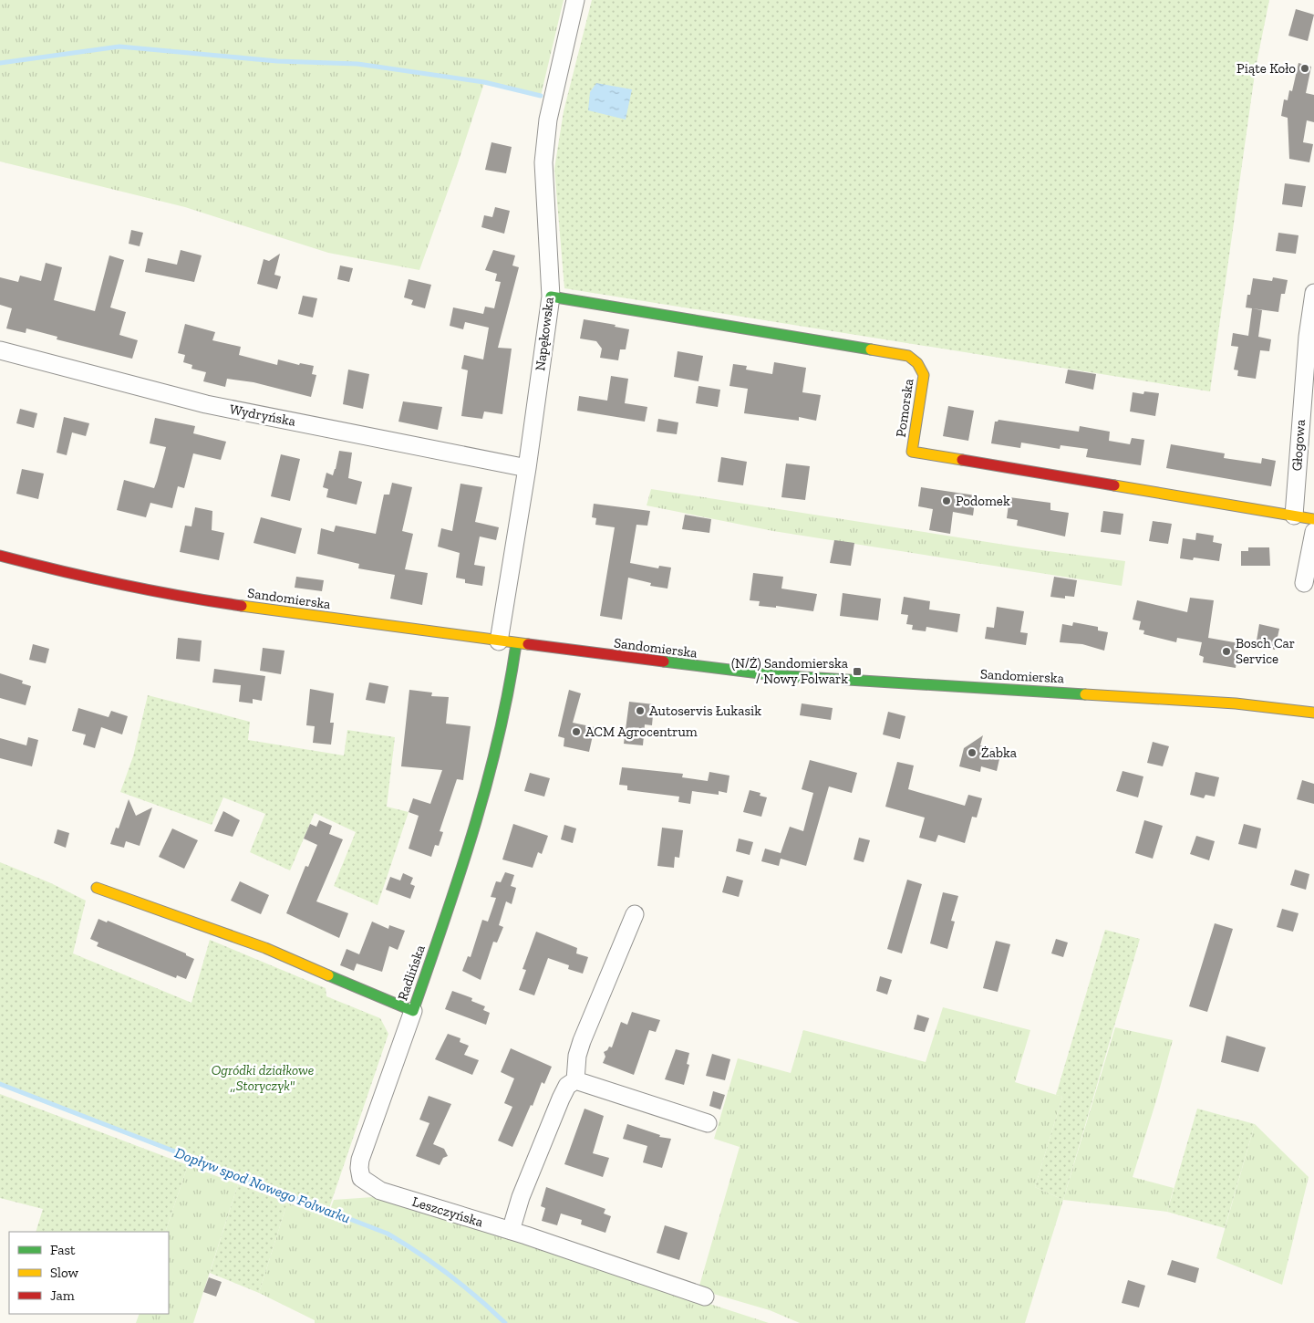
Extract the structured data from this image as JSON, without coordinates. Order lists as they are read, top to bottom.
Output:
{
  "streets": {
    "street": [
      "Napękowska",
      "Pomorska",
      "Wydryńska",
      "Głogowa",
      "Sandomierska",
      "Radlińska",
      "Leszczyńska"
    ]
  },
  "crossings": [
    ["Napękowska", "Pomorska"],
    ["Napękowska", "Wydryńska"],
    ["Napękowska", "Sandomierska"],
    ["Pomorska", "Głogowa"],
    ["Sandomierska", "Radlińska"],
    ["Radlińska", "Leszczyńska"]
  ],
  "water": ["Dopływ spod Nowego Folwarku"],
  "parks": ["Ogródki działkowe ,,Storyczyk\""],
  "places": {
    "other": [
      "Piąte Koło",
      "Podomek",
      "Bosch Car Service",
      "Autoservis Łukasik",
      "ACM Agrocentrum",
      "Żabka"
    ],
    "transit": ["(N/Ż) Sandomierska / Nowy Folwark"]
  },
  "legend": ["Fast", "Slow", "Jam"]
}
